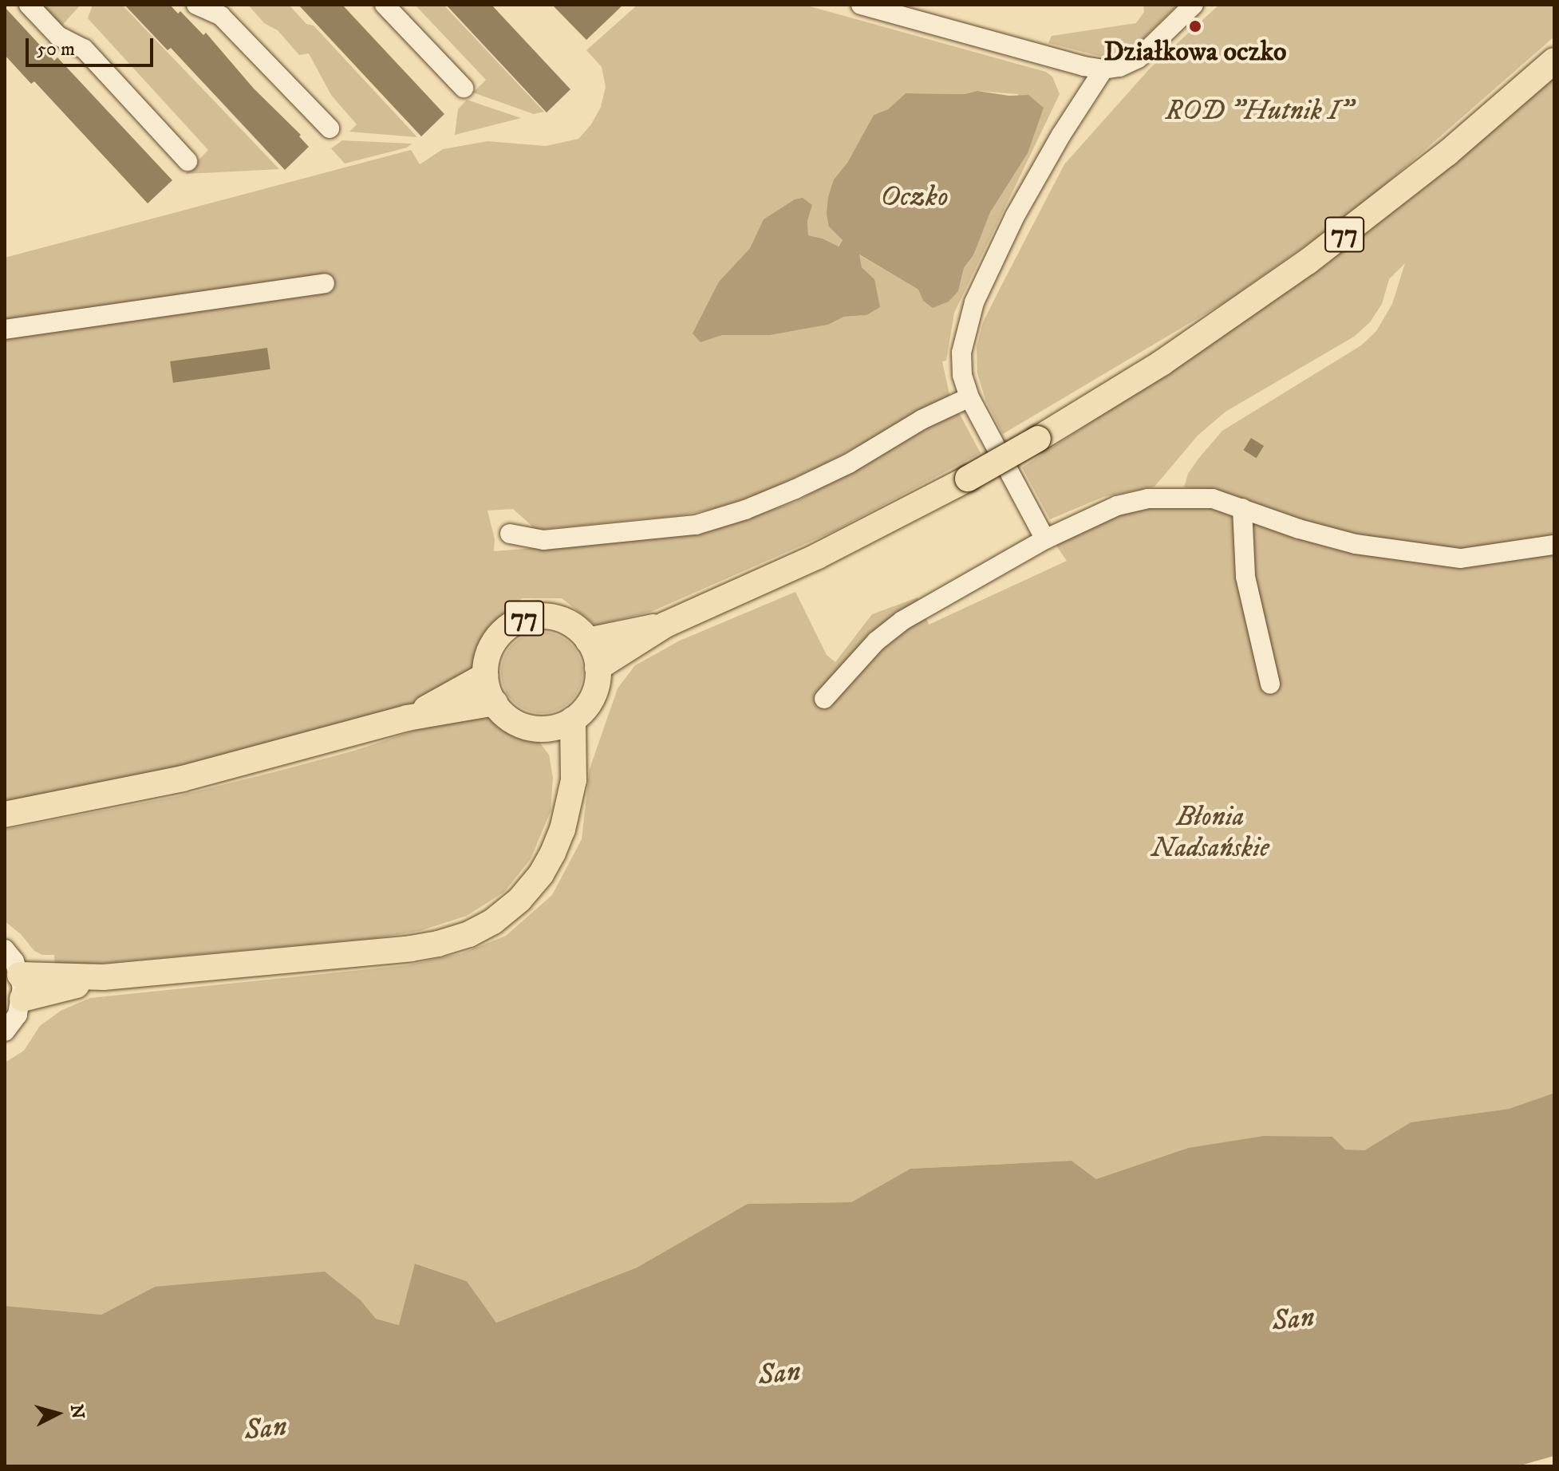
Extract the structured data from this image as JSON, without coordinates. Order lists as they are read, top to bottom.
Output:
{
  "streets": {
    "main road": ["77"]
  },
  "water": ["Oczko", "San"],
  "parks": ["ROD \"Hutnik I\"", "Błonia Nadsańskie"],
  "places": ["Działkowa oczko"],
  "scale_bar": "50 m",
  "north": "right"
}
